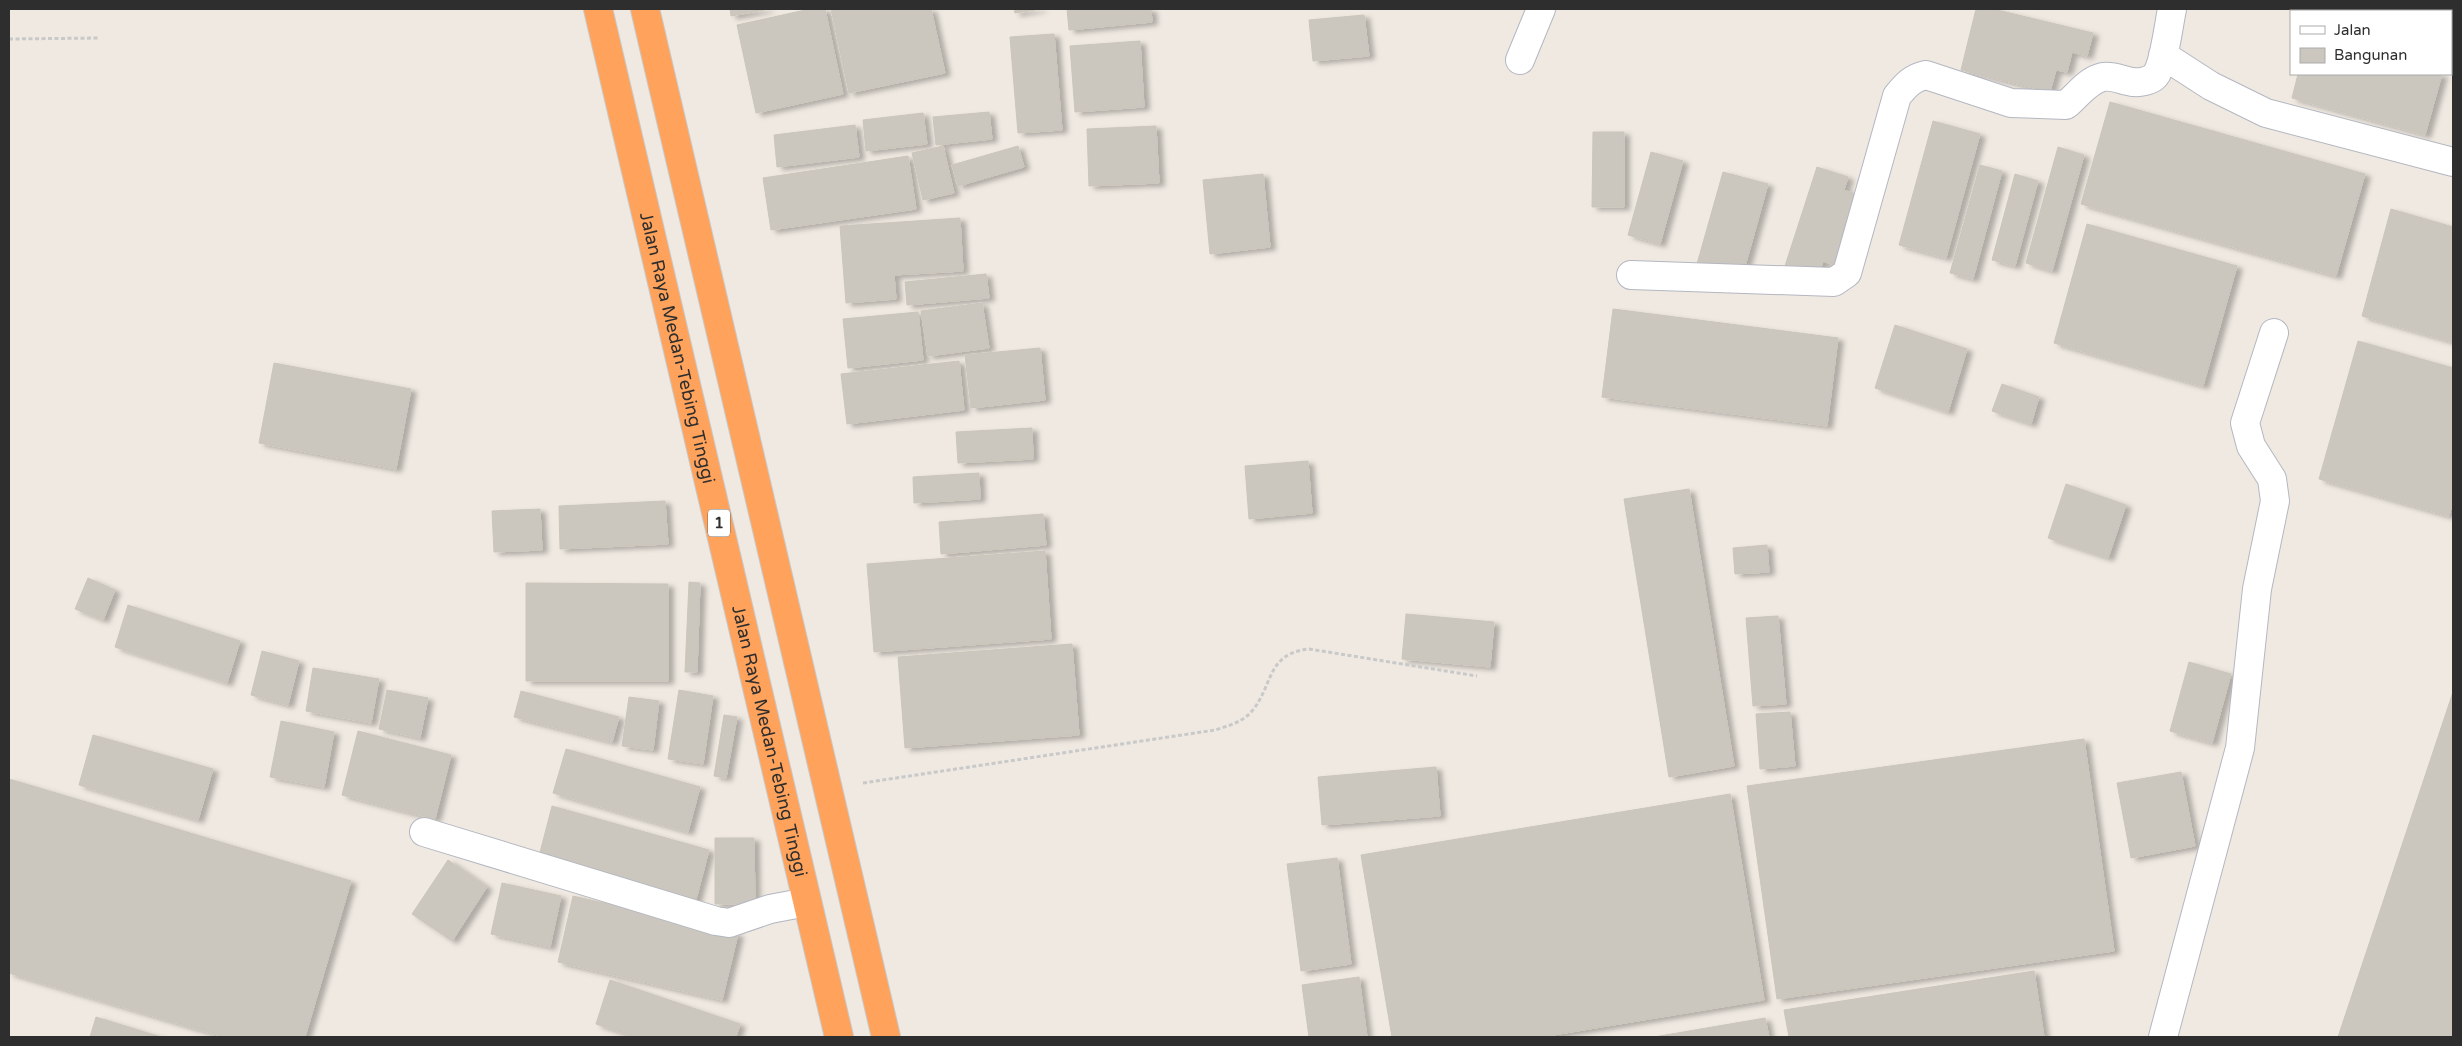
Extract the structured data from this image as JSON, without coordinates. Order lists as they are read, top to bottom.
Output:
{
  "streets": {
    "highway": ["Jalan Raya Medan-Tebing Tinggi", "1"]
  },
  "legend": ["Jalan", "Bangunan"]
}
